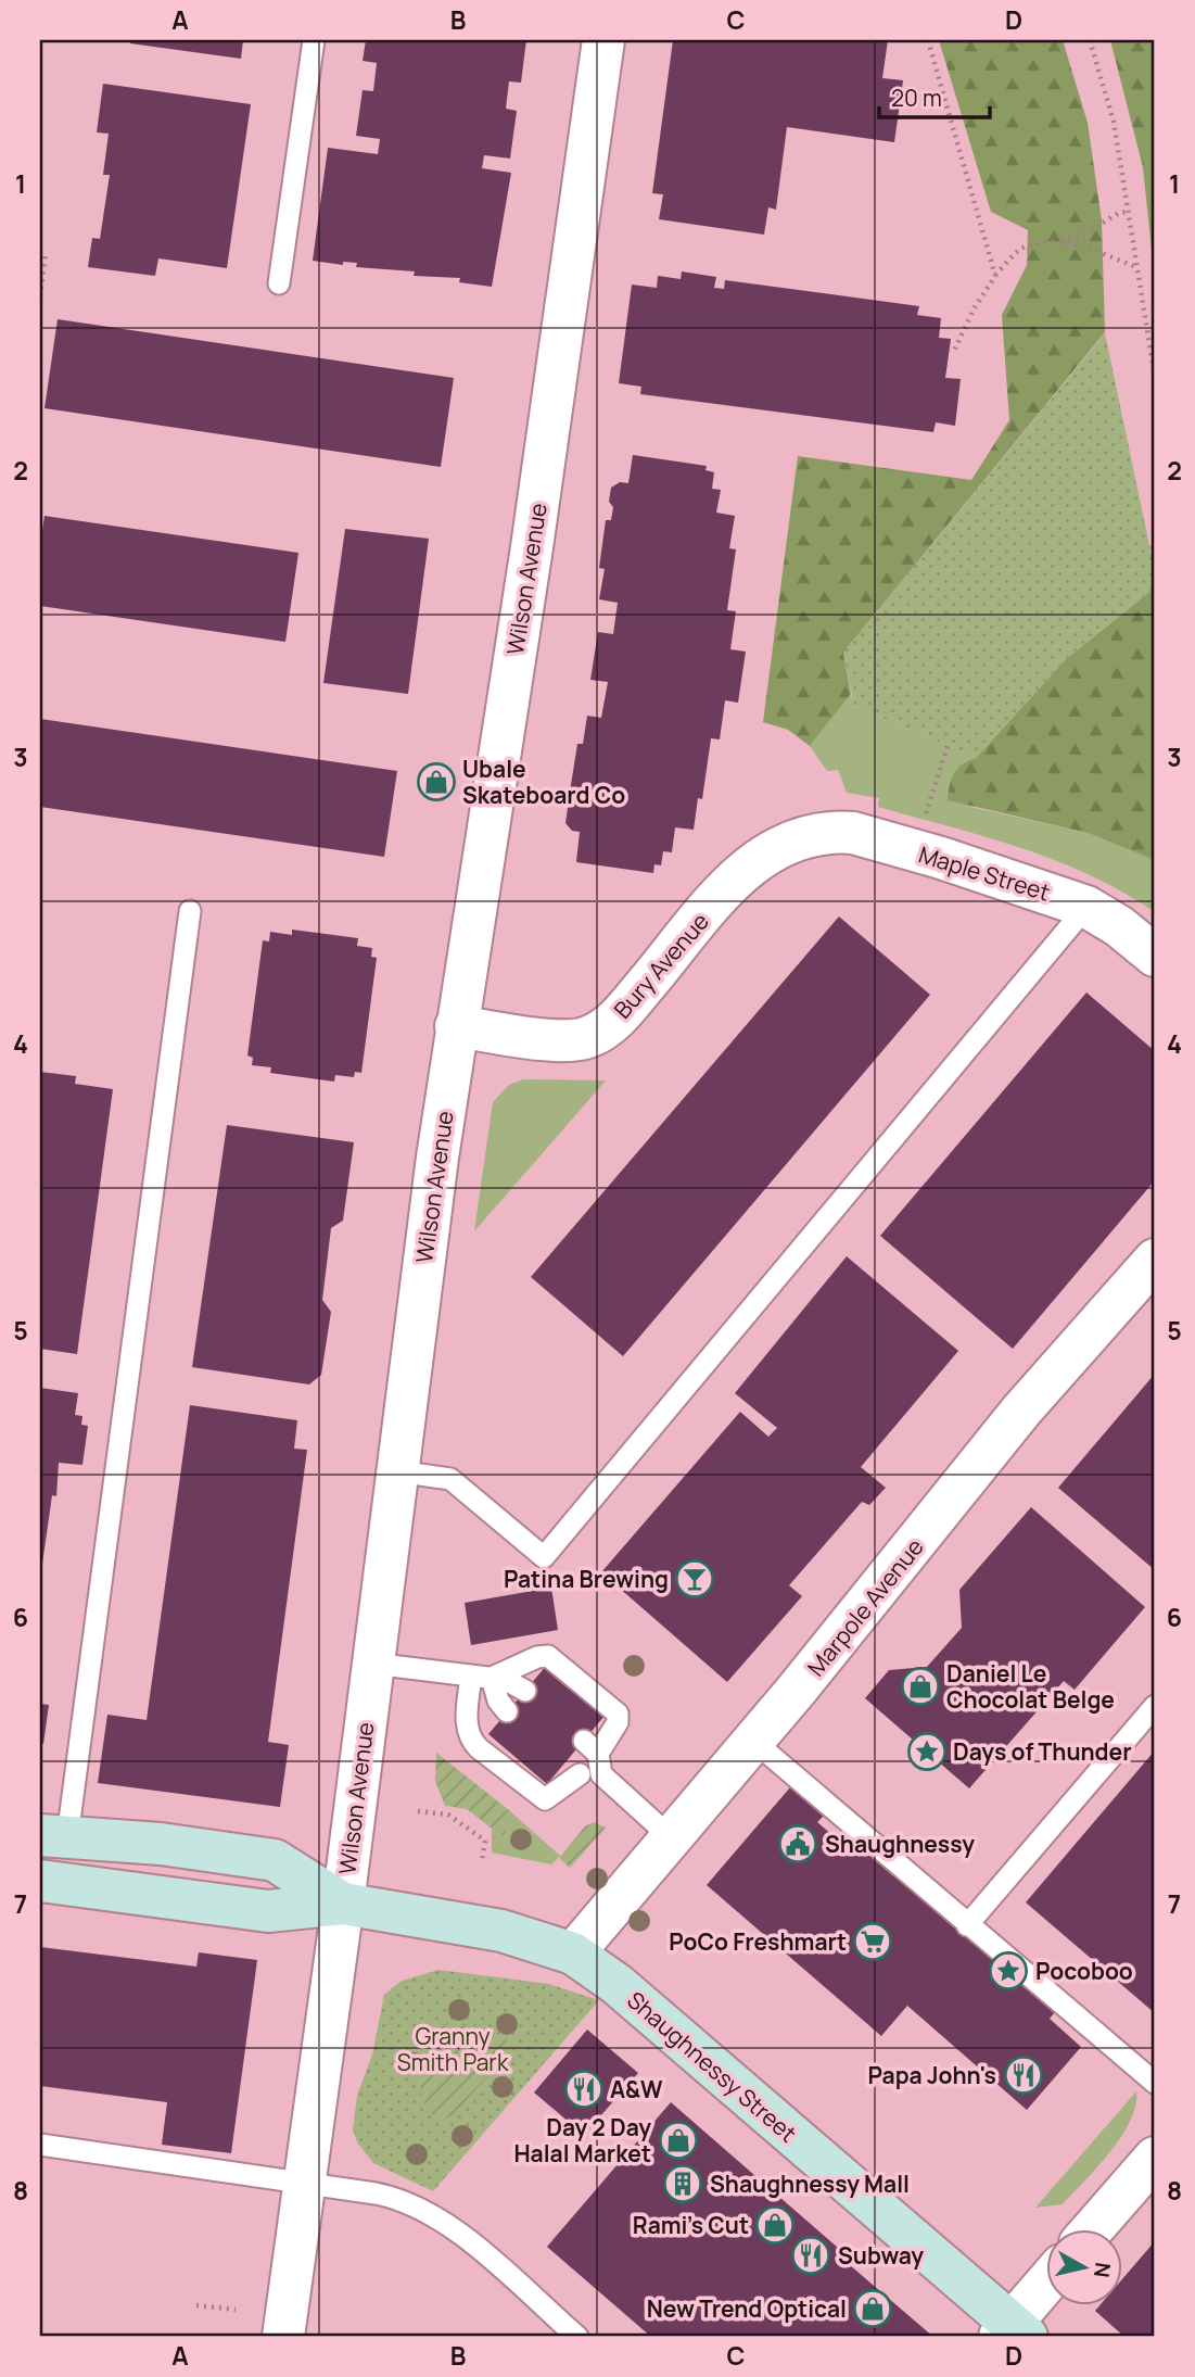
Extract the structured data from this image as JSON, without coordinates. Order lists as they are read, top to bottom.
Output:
{
  "streets": {
    "main road": ["Shaughnessy Street"],
    "street": [
      "Wilson Avenue",
      "Maple Street",
      "Bury Avenue",
      "Marpole Avenue"
    ]
  },
  "crossings": [
    ["Wilson Avenue", "Bury Avenue"],
    ["Wilson Avenue", "Shaughnessy Street"],
    ["Maple Street", "Bury Avenue"],
    ["Marpole Avenue", "Shaughnessy Street"]
  ],
  "parks": ["Granny Smith Park"],
  "places": {
    "shop": [
      "Ubale Skateboard Co",
      "Daniel Le Chocolat Belge",
      "Day 2 Day Halal Market",
      "Rami's Cut",
      "New Trend Optical"
    ],
    "bar": ["Patina Brewing"],
    "place": ["Days of Thunder", "Pocoboo"],
    "public building": ["Shaughnessy"],
    "supermarket": ["PoCo Freshmart"],
    "restaurant": ["Papa John's", "A&W", "Subway"],
    "building": ["Shaughnessy Mall"]
  },
  "scale_bar": "20 m",
  "north": "right",
  "grid": {
    "columns": [
      "A",
      "B",
      "C",
      "D"
    ],
    "rows": [
      "1",
      "2",
      "3",
      "4",
      "5",
      "6",
      "7",
      "8"
    ]
  }
}
